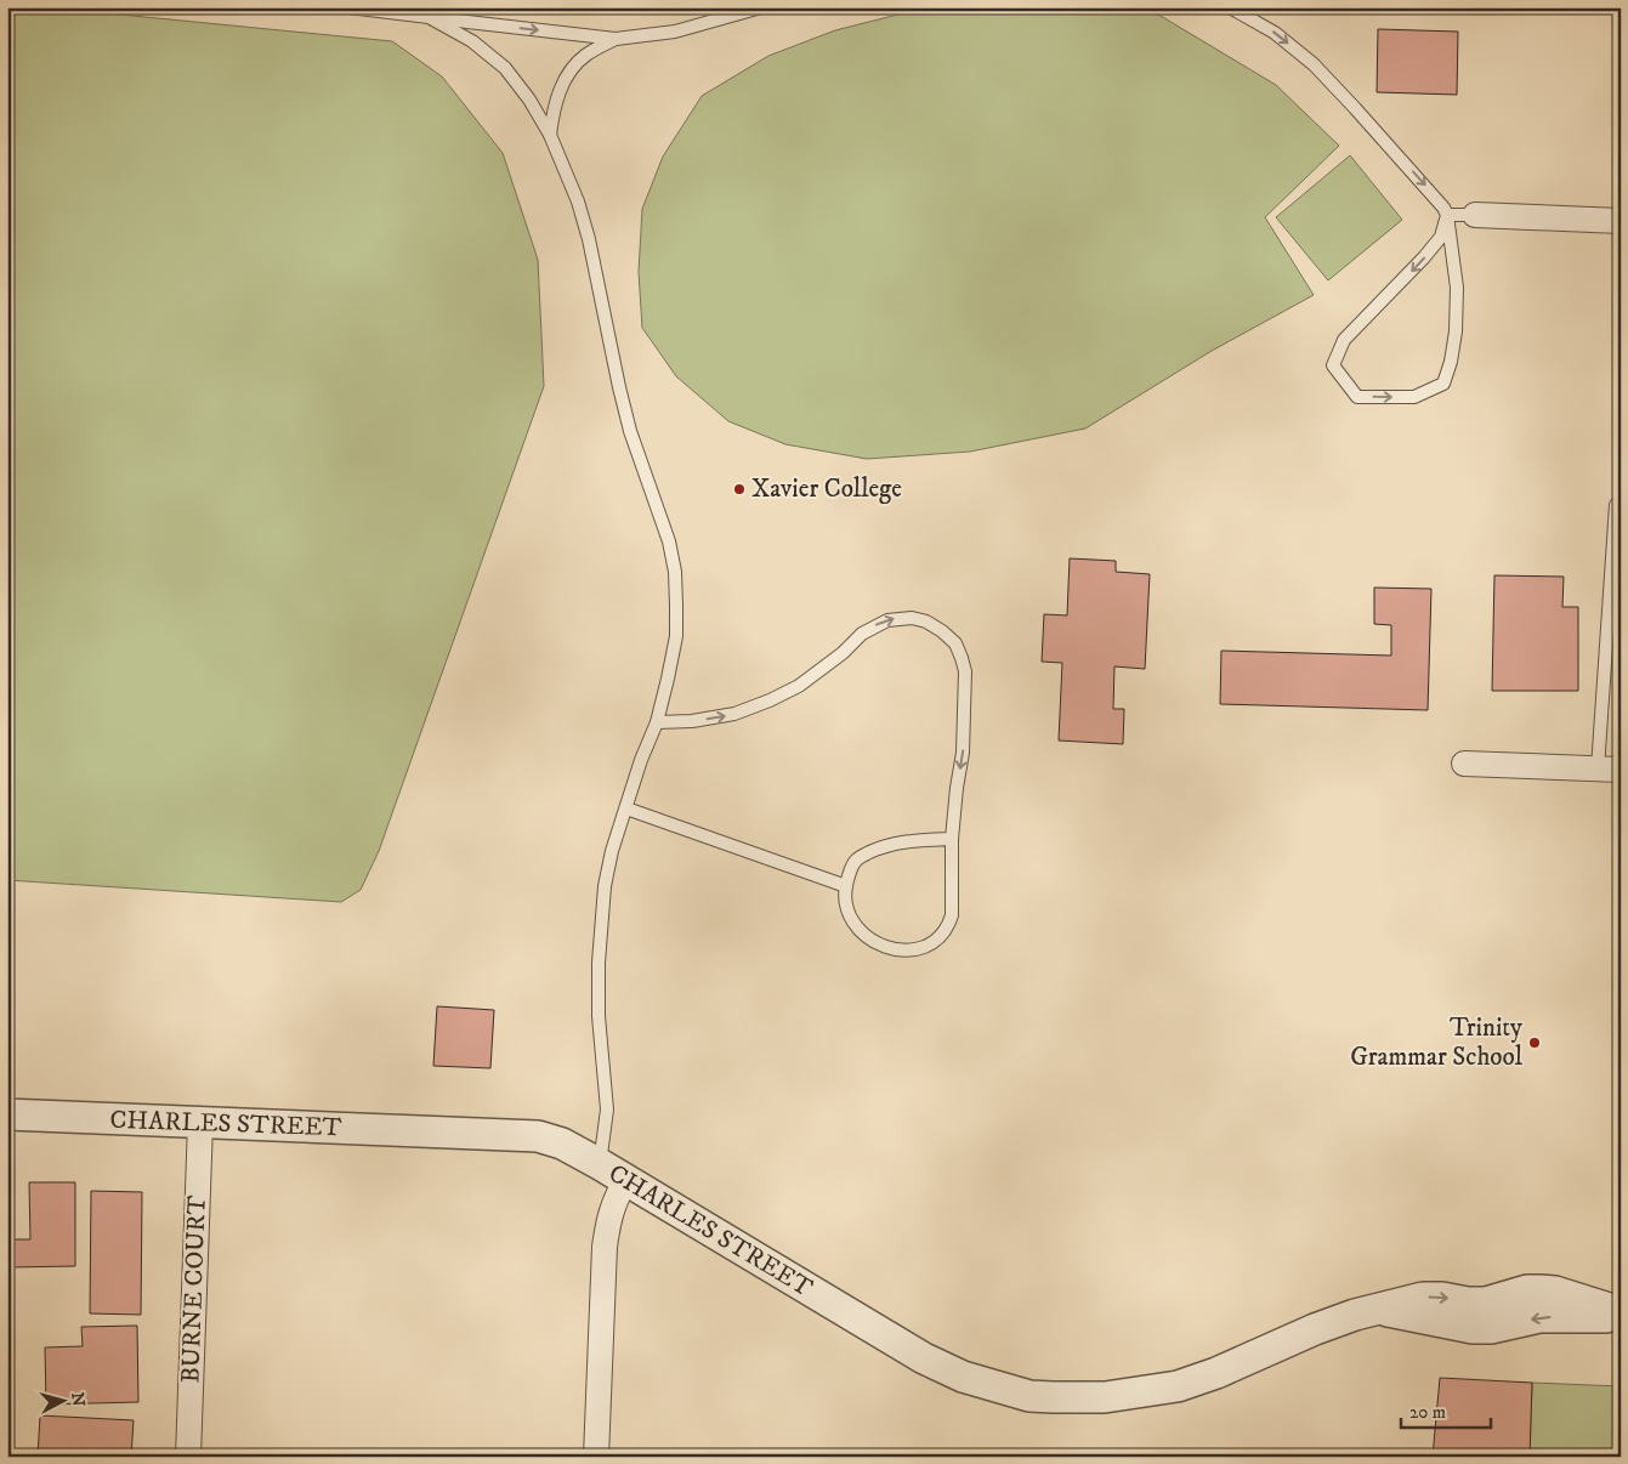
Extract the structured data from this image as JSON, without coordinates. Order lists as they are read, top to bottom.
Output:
{
  "streets": {
    "street": ["CHARLES STREET", "BURNE COURT"]
  },
  "crossings": [
    ["CHARLES STREET", "BURNE COURT"]
  ],
  "places": ["Xavier College", "Trinity Grammar School"],
  "scale_bar": "20 m",
  "north": "right"
}
